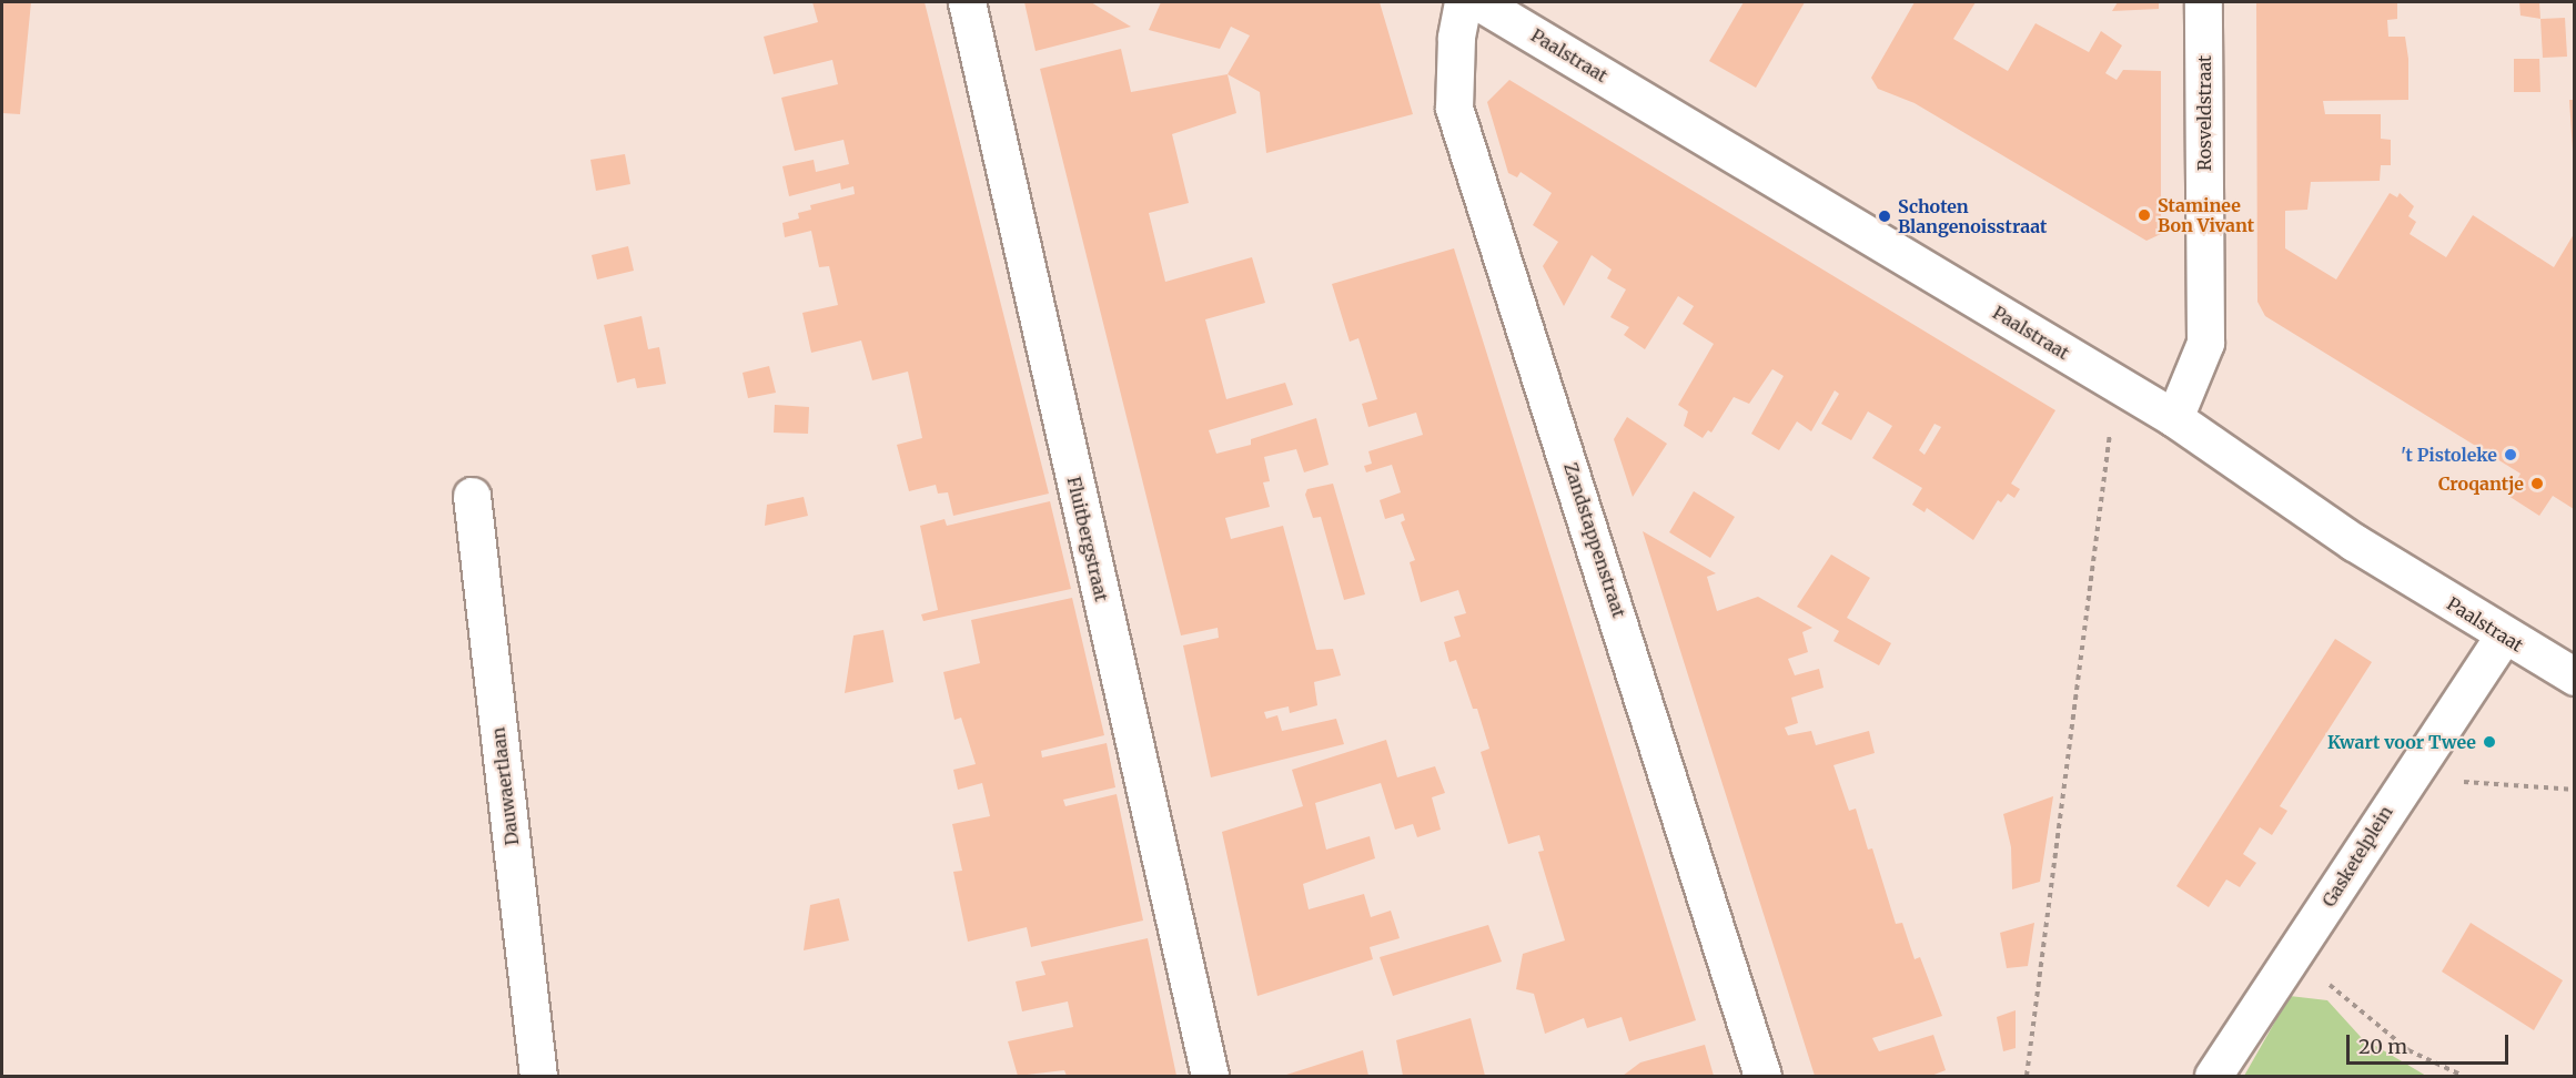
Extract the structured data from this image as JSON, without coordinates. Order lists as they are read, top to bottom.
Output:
{
  "streets": {
    "street": [
      "Paalstraat",
      "Rosveldstraat",
      "Fluitbergstraat",
      "Zandstappenstraat",
      "Dauwaertlaan",
      "Gasketelplein"
    ]
  },
  "crossings": [
    ["Paalstraat", "Rosveldstraat"],
    ["Paalstraat", "Gasketelplein"]
  ],
  "places": [
    "Staminee Bon Vivant",
    "Schoten Blangenoisstraat",
    "'t Pistoleke",
    "Croqantje",
    "Kwart voor Twee"
  ],
  "scale_bar": "20 m"
}
